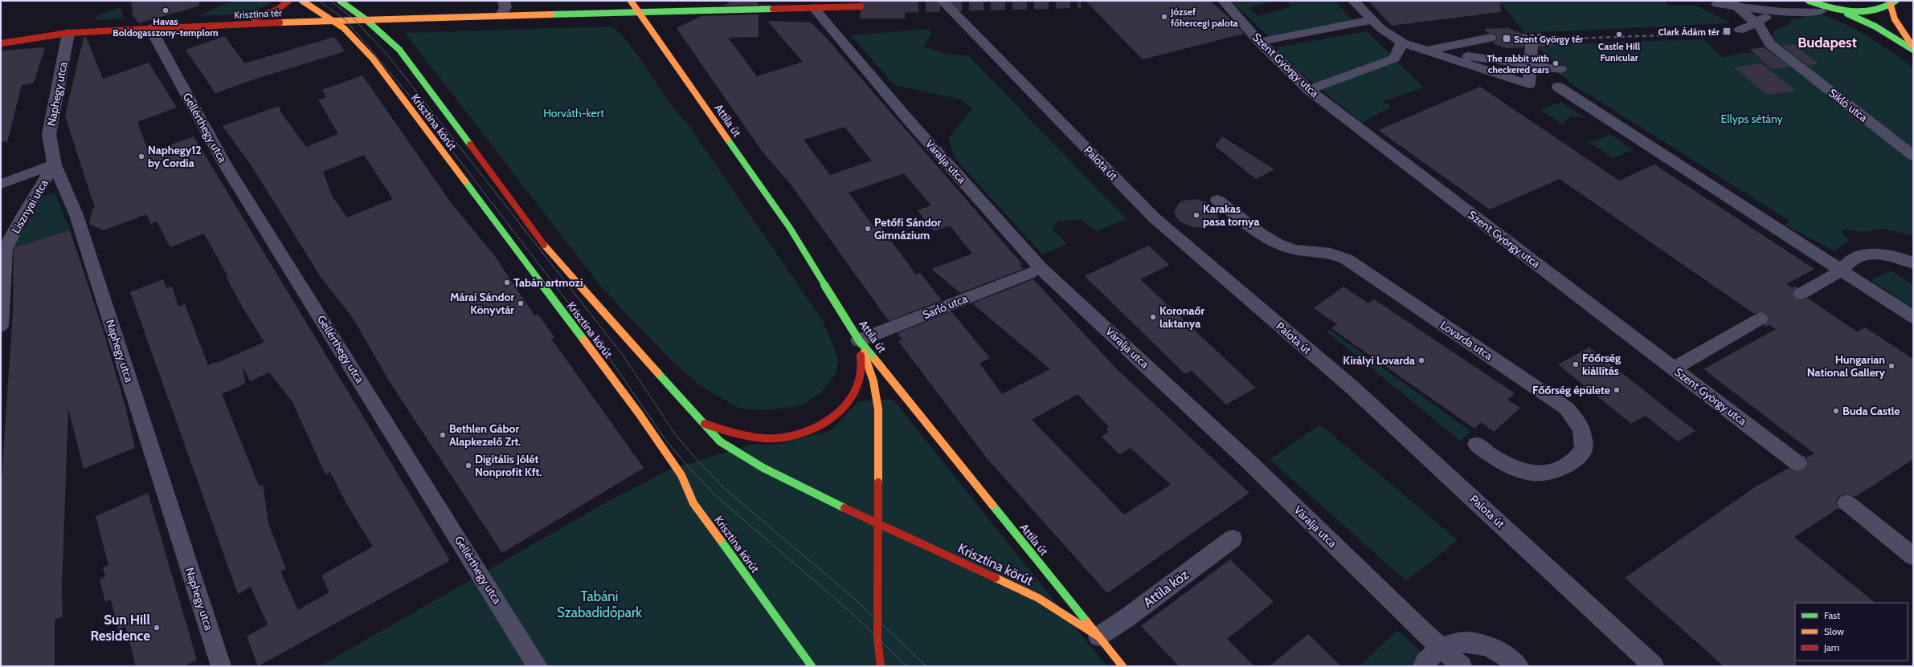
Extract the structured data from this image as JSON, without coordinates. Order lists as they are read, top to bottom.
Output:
{
  "streets": {
    "street": [
      "Krisztina tér",
      "Szent György utca",
      "Naphegy utca",
      "Sikló utca",
      "Attila út",
      "Krisztina körút",
      "Gellérthegy utca",
      "Váralja utca",
      "Palota út",
      "Lisznyai utca",
      "Sarló utca",
      "Lovarda utca",
      "Attila köz"
    ]
  },
  "crossings": [
    ["Krisztina tér", "Naphegy utca"],
    ["Krisztina tér", "Attila út"],
    ["Krisztina tér", "Krisztina körút"],
    ["Krisztina tér", "Gellérthegy utca"],
    ["Krisztina tér", "Váralja utca"],
    ["Naphegy utca", "Lisznyai utca"],
    ["Attila út", "Krisztina körút"],
    ["Attila út", "Sarló utca"],
    ["Attila út", "Attila köz"],
    ["Krisztina körút", "Attila köz"]
  ],
  "districts": ["Budapest"],
  "parks": ["Horváth-kert", "Ellyps sétány", "Tabáni Szabadidőpark"],
  "places": {
    "other": [
      "Havas Boldogasszony-templom",
      "József főhercegi palota",
      "Castle Hill Funicular",
      "The rabbit with checkered ears",
      "Naphegy12 by Cordia",
      "Karakas pasa tornya",
      "Petőfi Sándor Gimnázium",
      "Tabán artmozi",
      "Márai Sándor Könyvtár",
      "Koronaőr laktanya",
      "Királyi Lovarda",
      "Főőrség kiállítás",
      "Hungarian National Gallery",
      "Főőrség épülete",
      "Buda Castle",
      "Bethlen Gábor Alapkezelő Zrt.",
      "Digitális Jólét Nonprofit Kft.",
      "Sun Hill Residence"
    ],
    "transit": ["Clark Ádám tér", "Szent György tér"]
  },
  "legend": ["Fast", "Slow", "Jam"]
}
